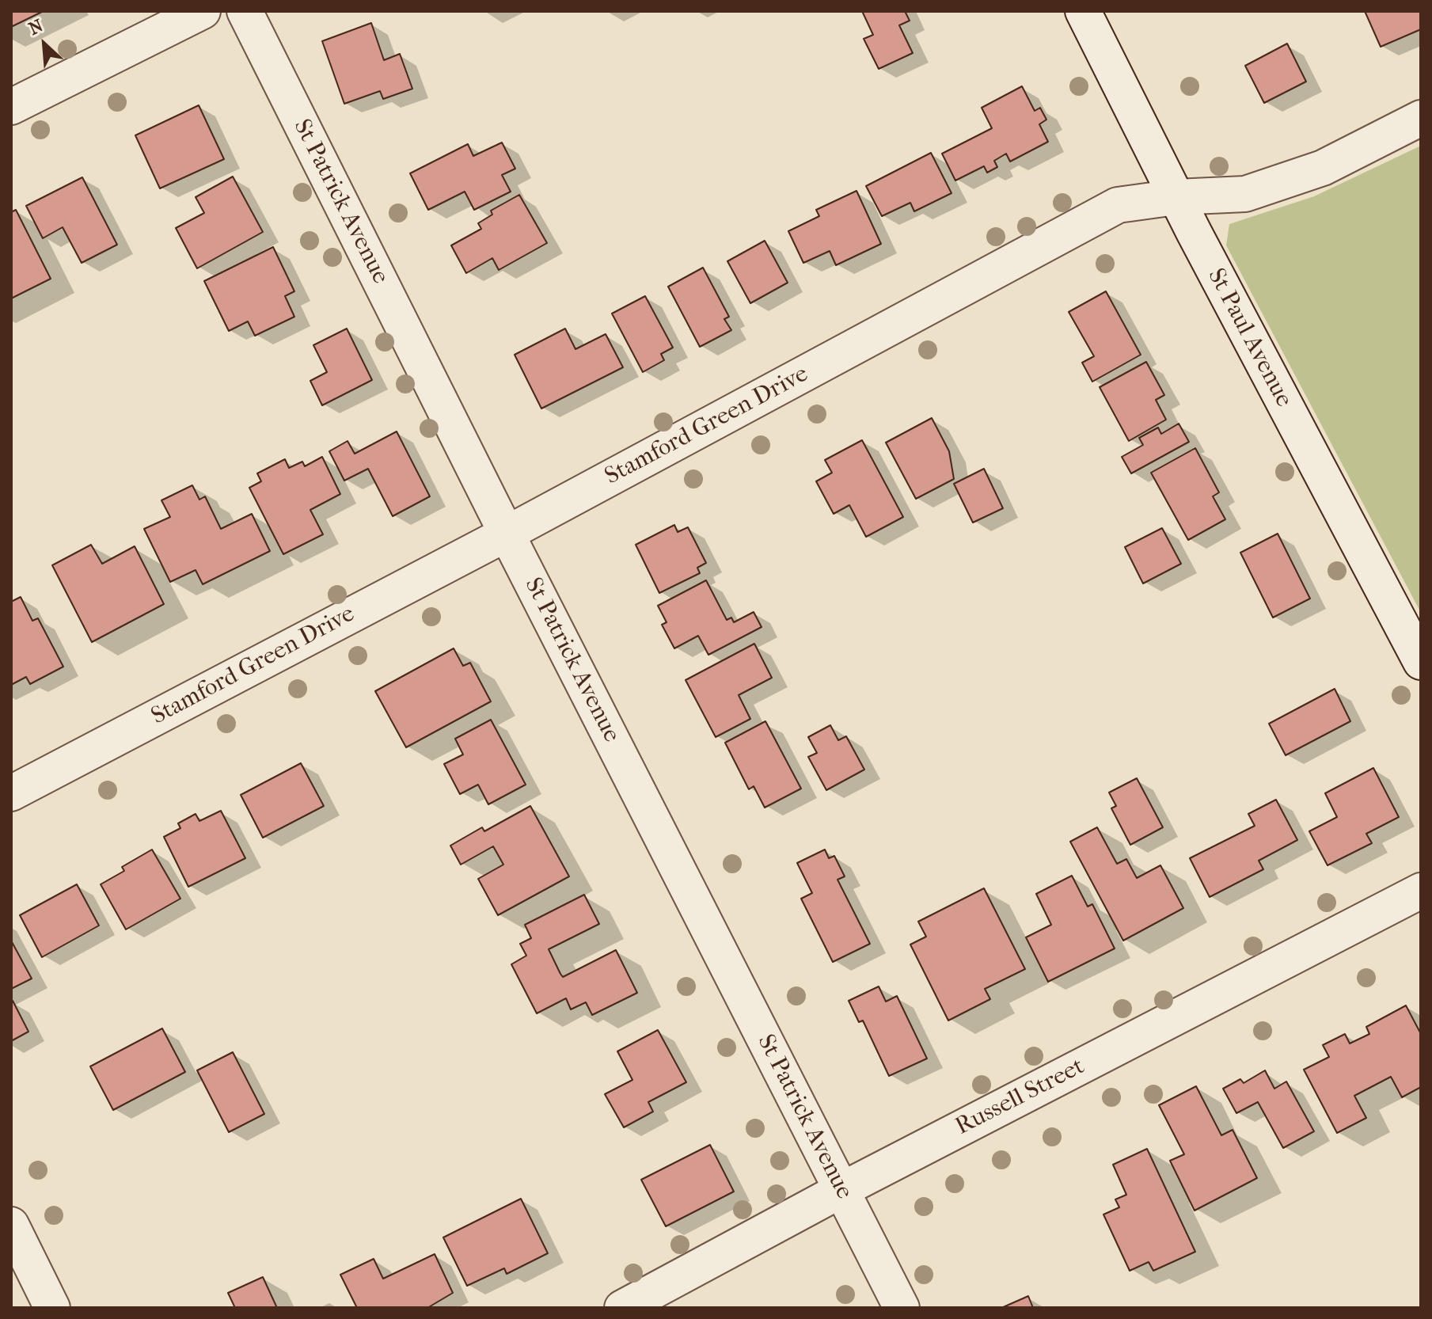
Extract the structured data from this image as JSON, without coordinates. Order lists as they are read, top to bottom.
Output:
{
  "streets": {
    "street": [
      "St Patrick Avenue",
      "St Paul Avenue",
      "Stamford Green Drive",
      "Russell Street"
    ]
  },
  "crossings": [
    ["St Patrick Avenue", "Stamford Green Drive"],
    ["St Patrick Avenue", "Russell Street"],
    ["St Paul Avenue", "Stamford Green Drive"]
  ],
  "north": "top left"
}
